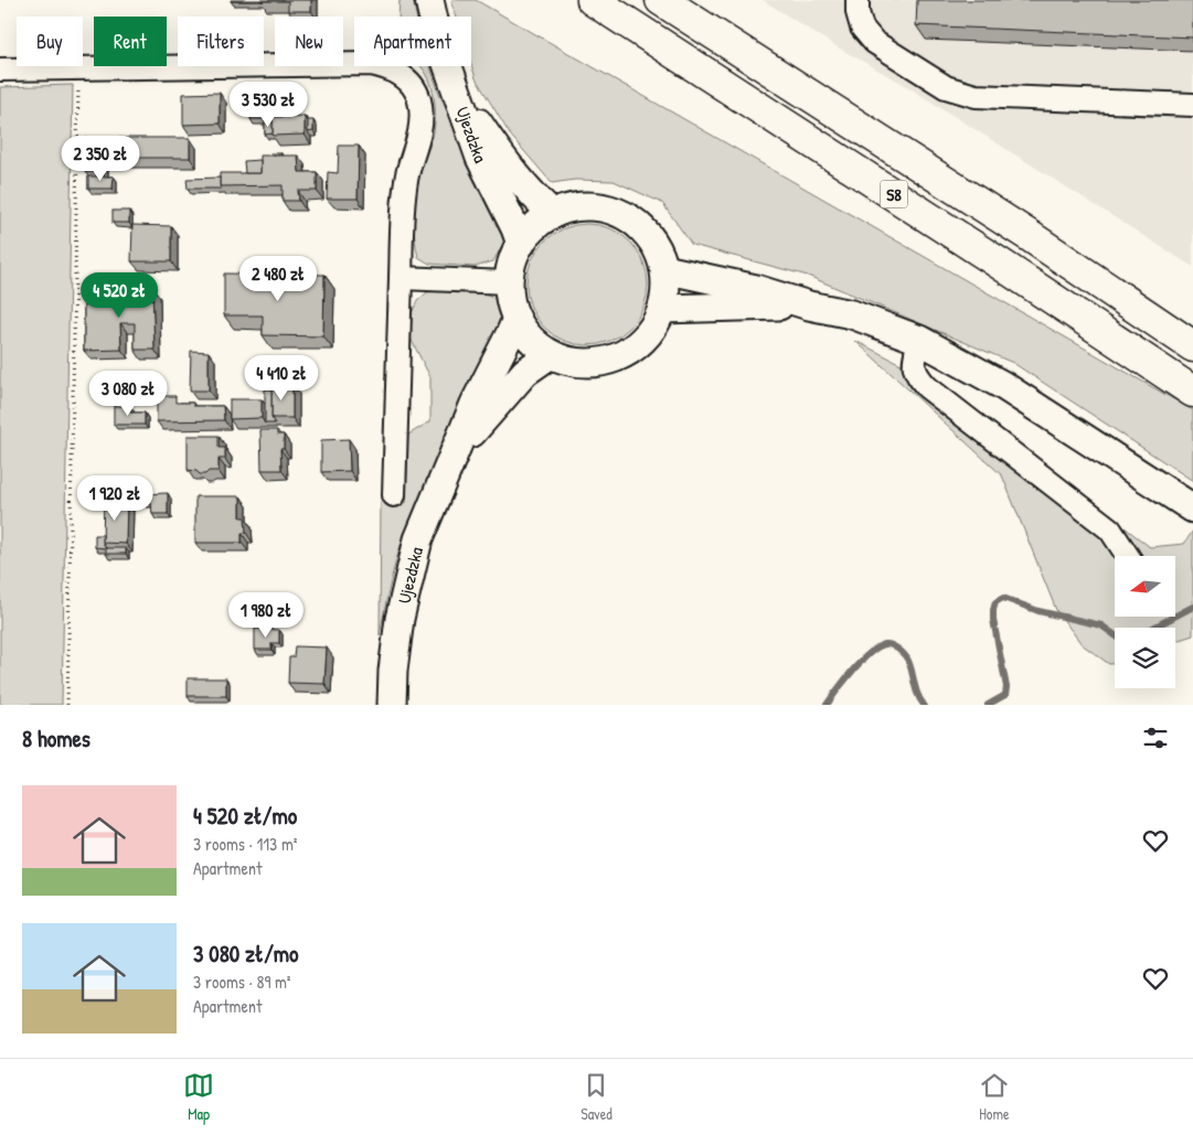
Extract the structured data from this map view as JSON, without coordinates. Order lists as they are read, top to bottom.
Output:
{
  "streets": {
    "highway": ["S8"],
    "main road": ["Ujezdzka"]
  },
  "north": "left",
  "page": {
    "chip": [
      "Buy",
      "Rent",
      "Filters",
      "New",
      "Apartment"
    ],
    "price": [
      "3 530 zł",
      "2 350 zł",
      "2 480 zł",
      "4 520 zł",
      "4 410 zł",
      "3 080 zł",
      "1 920 zł",
      "1 980 zł"
    ],
    "heading": "8 homes",
    "list": [
      {
        "name": "4 520 zł/mo",
        "note": "3 rooms · 113 m² · Apartment"
      },
      {
        "name": "3 080 zł/mo",
        "note": "3 rooms · 89 m² · Apartment"
      }
    ],
    "tabs": ["Map", "Saved", "Home"]
  }
}
